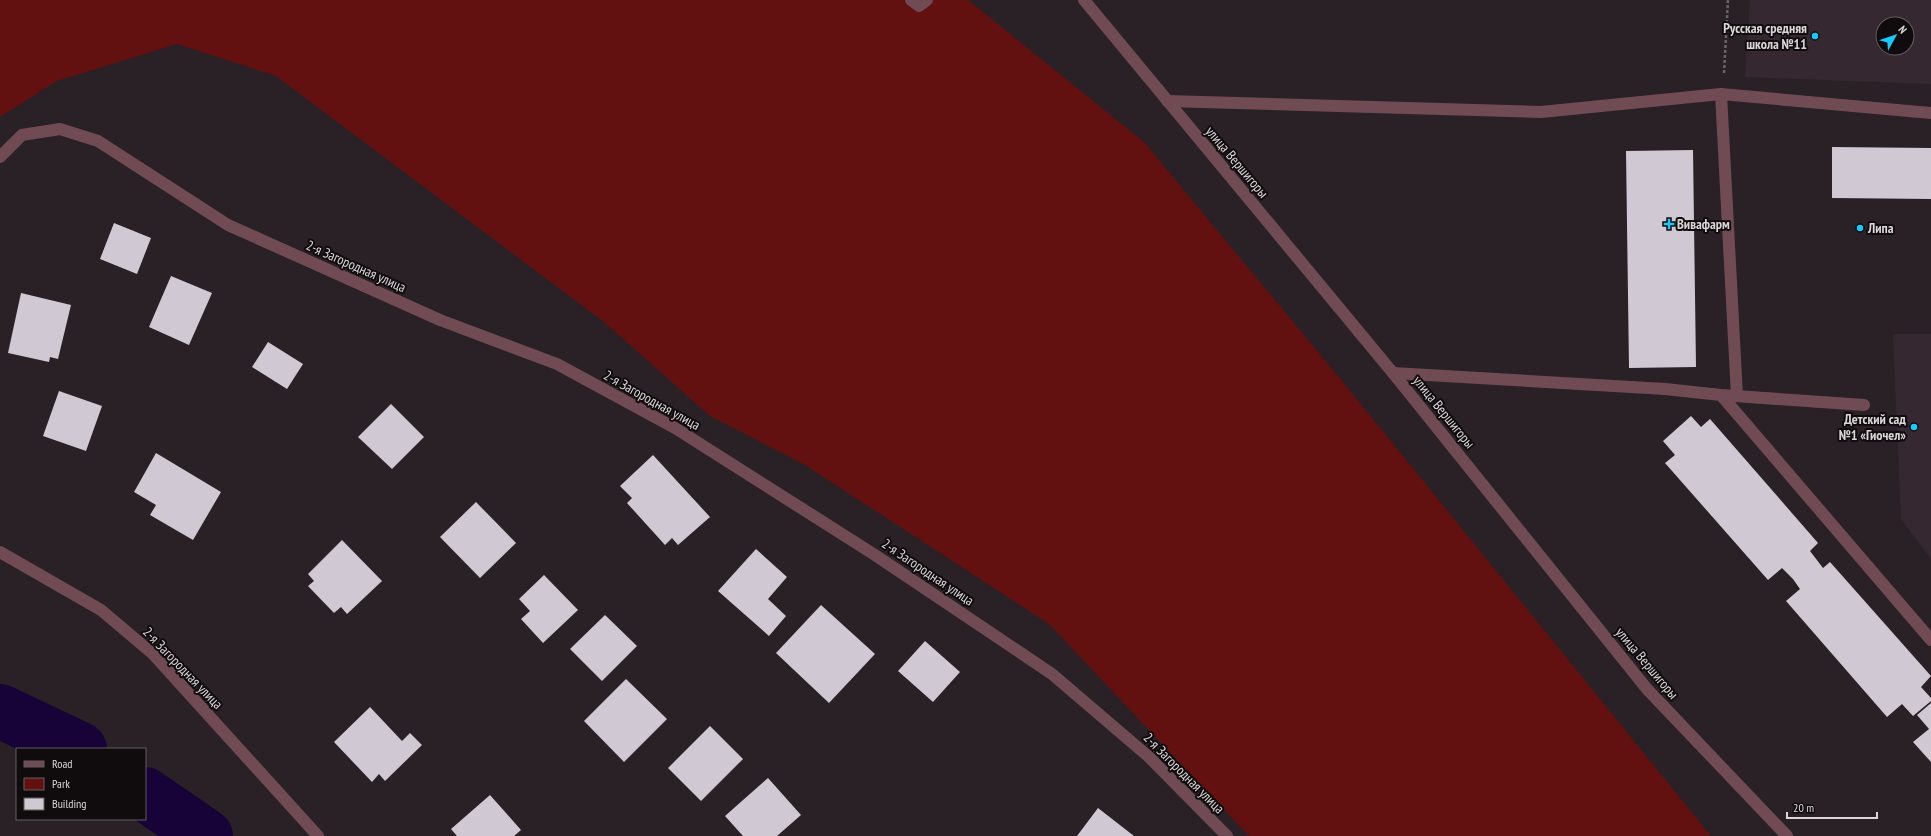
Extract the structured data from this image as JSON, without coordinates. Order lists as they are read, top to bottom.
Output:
{
  "streets": {
    "street": ["улица Вершигоры", "2-я Загородная улица"]
  },
  "places": {
    "other": ["Русская средняя школа №11", "Липа", "Детский сад №1 «Гиочел»"],
    "health": ["Вивафарм"]
  },
  "legend": ["Road", "Park", "Building"],
  "scale_bar": "20 m",
  "north": "top right"
}
